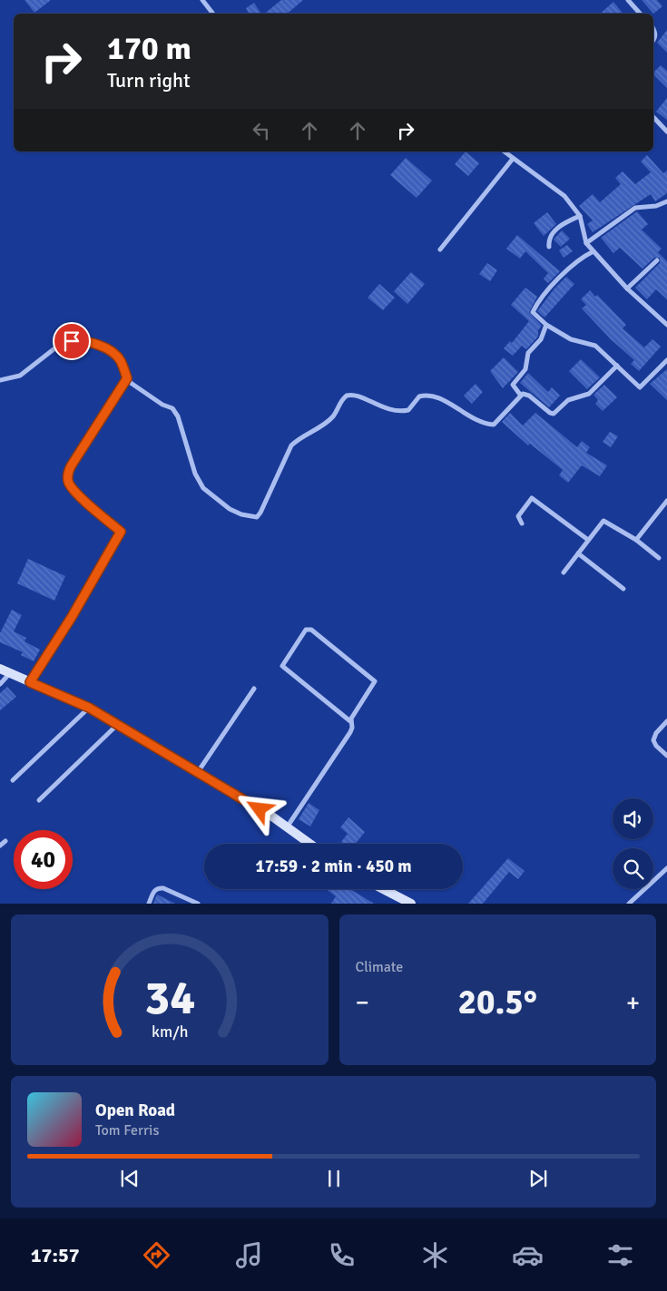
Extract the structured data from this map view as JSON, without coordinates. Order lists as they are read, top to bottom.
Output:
{
  "page": {
    "turn": ["170 m", "Turn right"],
    "limit": "40",
    "trip": "17:59 · 2 min · 450 m",
    "tile": "Climate",
    "heat": ["−", "20.5°", "+"],
    "song": ["Open Road", "Tom Ferris"],
    "tabs": "17:57",
    "gauge": ["34", "km/h"]
  }
}
